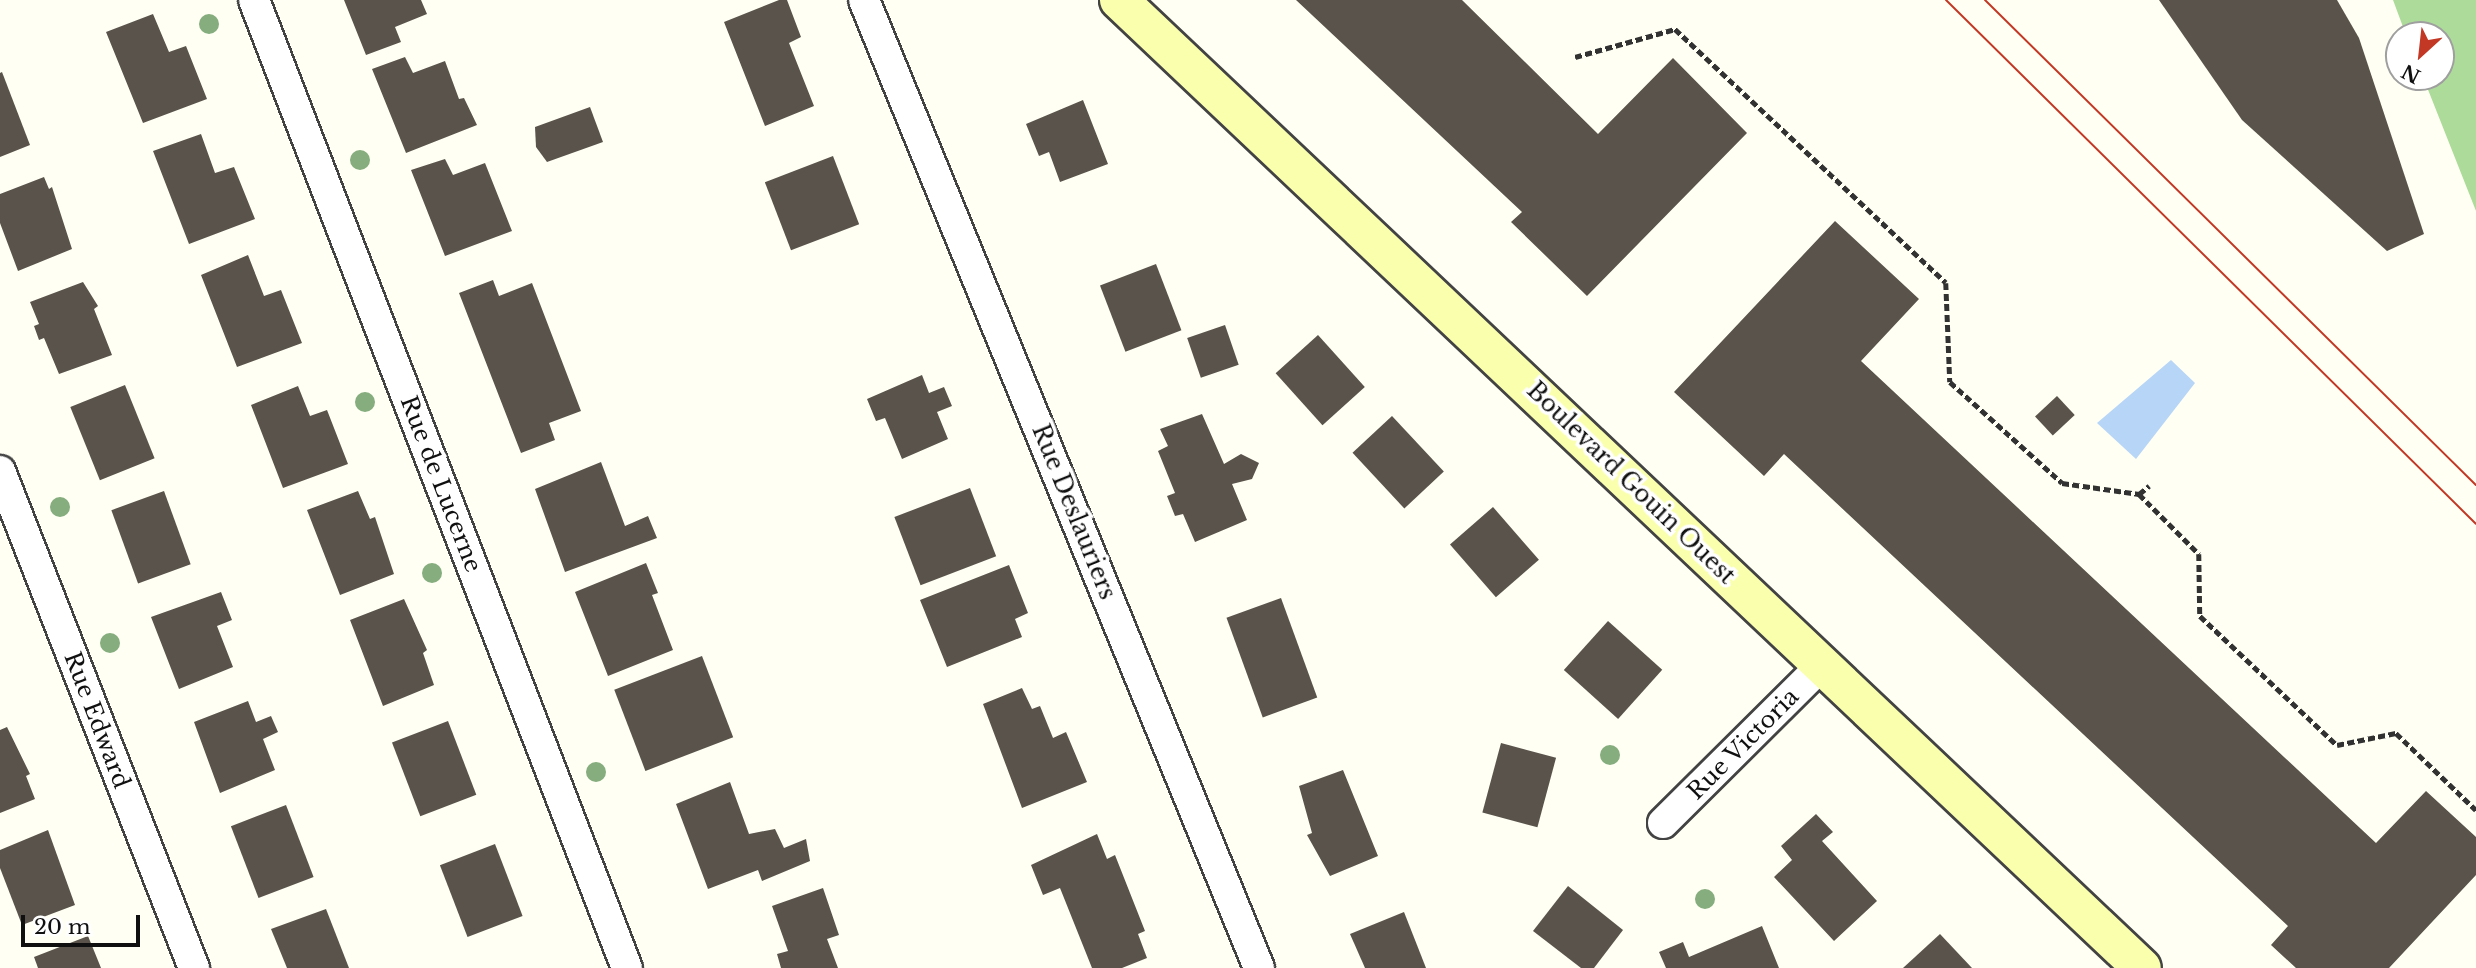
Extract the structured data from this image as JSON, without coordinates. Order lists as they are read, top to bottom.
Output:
{
  "streets": {
    "main road": ["Boulevard Gouin Ouest"],
    "street": [
      "Rue de Lucerne",
      "Rue Deslauriers",
      "Rue Edward",
      "Rue Victoria"
    ]
  },
  "crossings": [
    ["Boulevard Gouin Ouest", "Rue Victoria"]
  ],
  "scale_bar": "20 m",
  "north": "bottom left"
}
